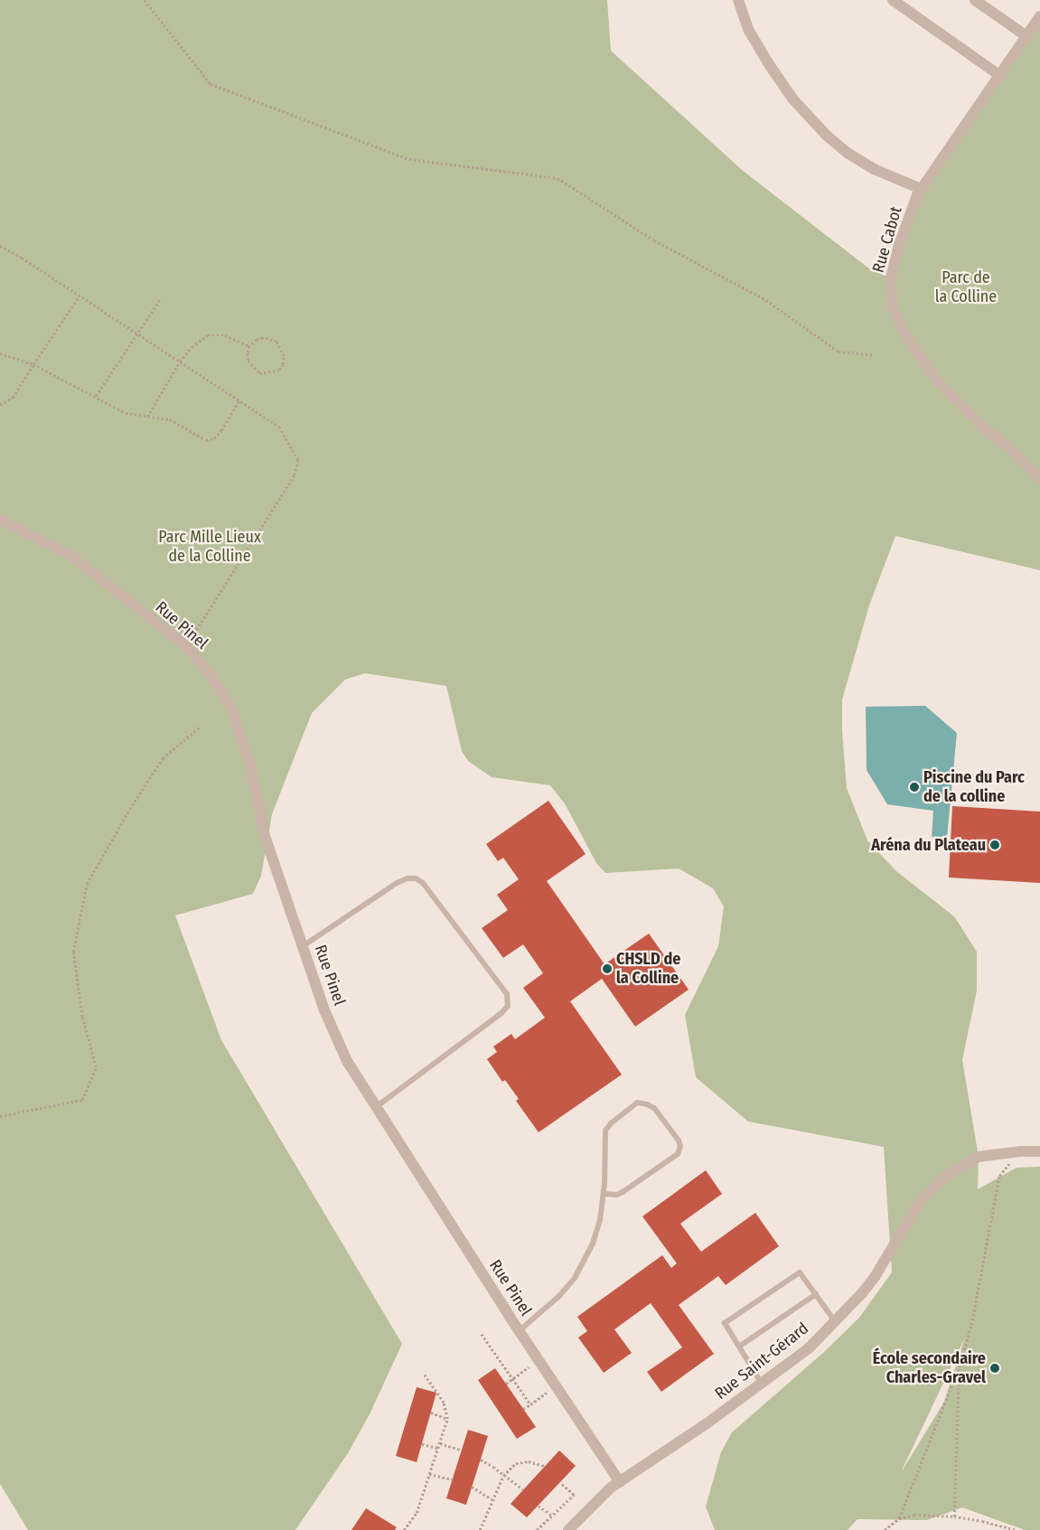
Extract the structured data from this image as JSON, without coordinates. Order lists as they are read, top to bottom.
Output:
{
  "streets": {
    "street": ["Rue Cabot", "Rue Pinel", "Rue Saint-Gérard"]
  },
  "crossings": [
    ["Rue Pinel", "Rue Saint-Gérard"]
  ],
  "parks": ["Parc de la Colline", "Parc Mille Lieux de la Colline"],
  "places": [
    "Piscine du Parc de la colline",
    "Aréna du Plateau",
    "CHSLD de la Colline",
    "École secondaire Charles-Gravel"
  ]
}
